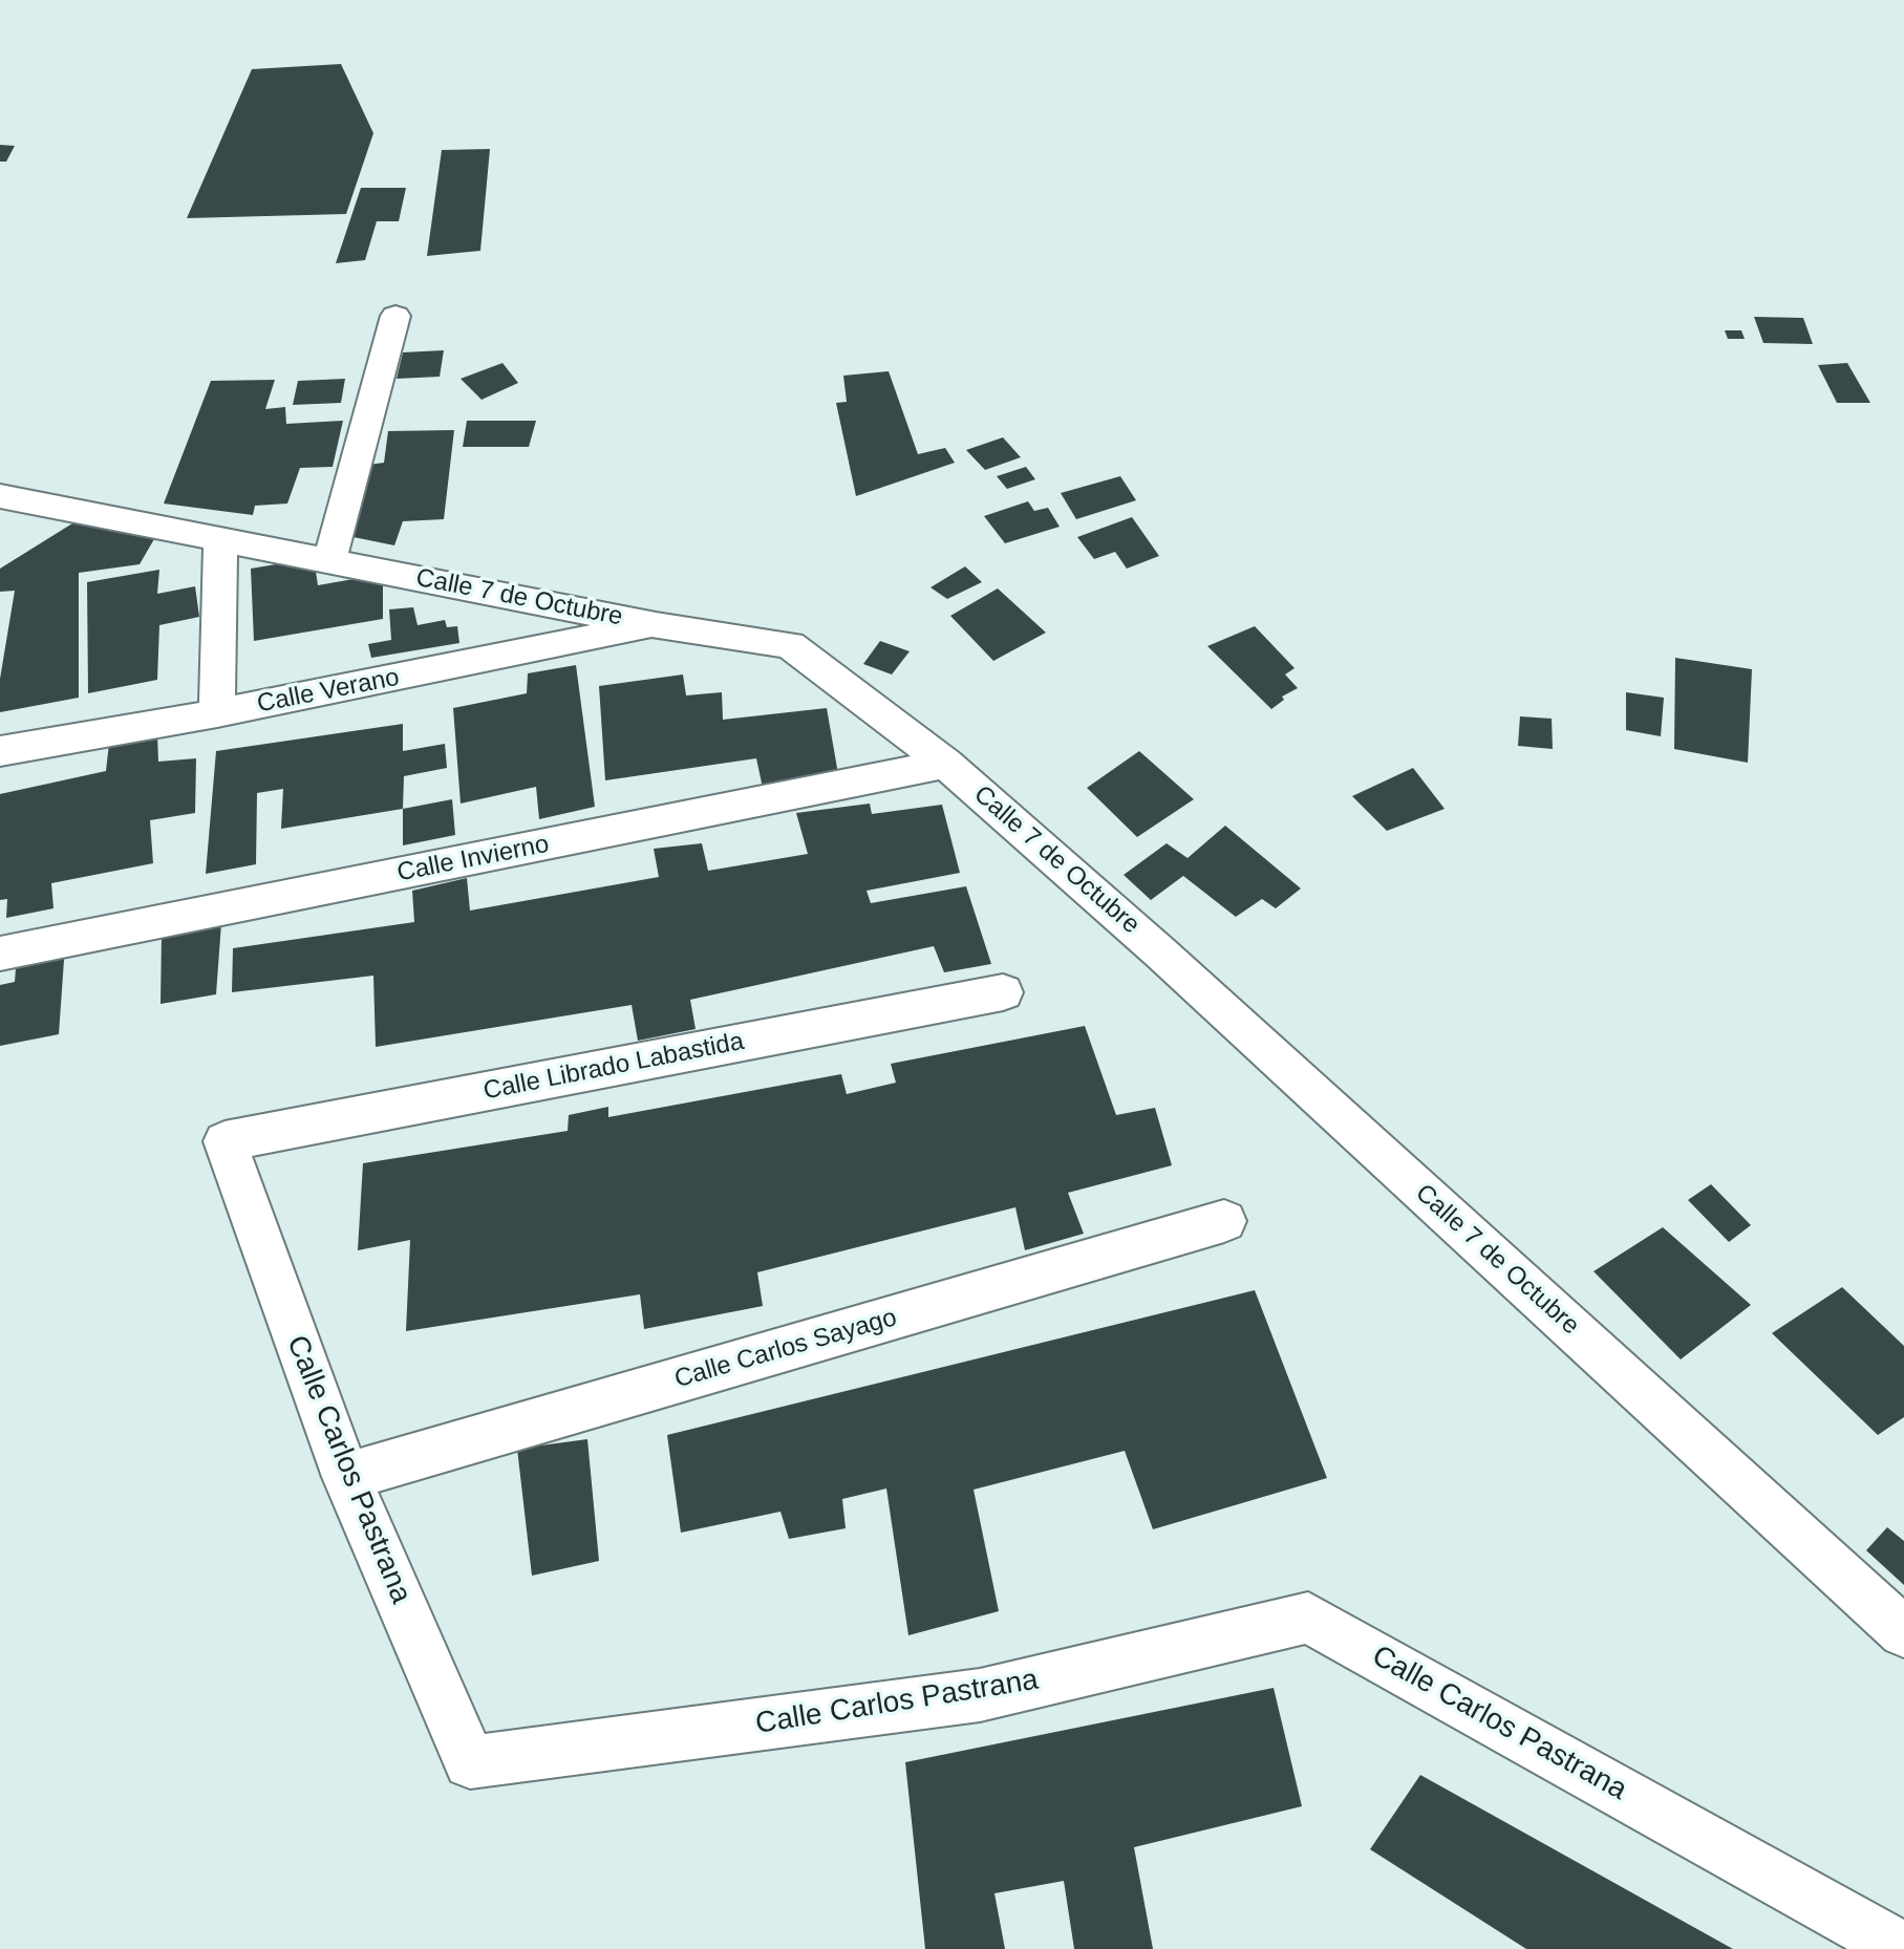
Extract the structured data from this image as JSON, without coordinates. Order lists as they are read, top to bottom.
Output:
{
  "streets": {
    "street": [
      "Calle 7 de Octubre",
      "Calle Verano",
      "Calle Invierno",
      "Calle Librado Labastida",
      "Calle Carlos Sayago",
      "Calle Carlos Pastrana"
    ]
  },
  "crossings": [
    ["Calle 7 de Octubre", "Calle Verano"],
    ["Calle 7 de Octubre", "Calle Invierno"],
    ["Calle Librado Labastida", "Calle Carlos Pastrana"],
    ["Calle Carlos Sayago", "Calle Carlos Pastrana"]
  ]
}
